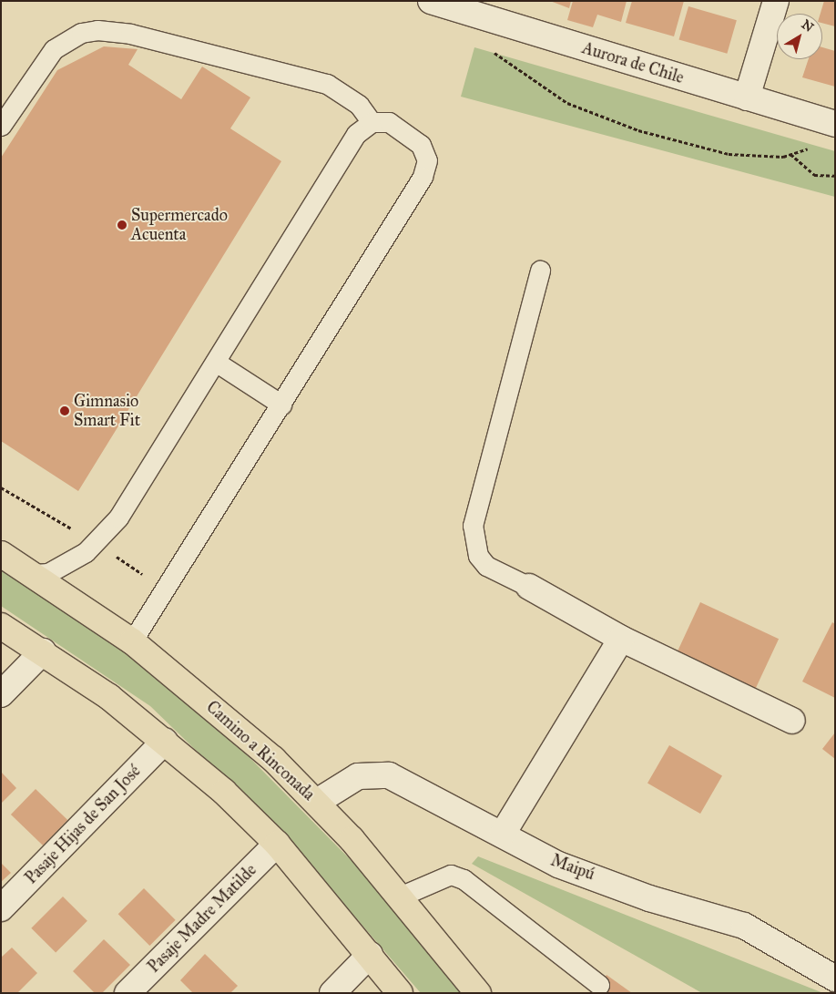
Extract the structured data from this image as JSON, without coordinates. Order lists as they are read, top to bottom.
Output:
{
  "streets": {
    "main road": ["Camino a Rinconada"],
    "street": [
      "Aurora de Chile",
      "Pasaje Hijas de San José",
      "Maipú",
      "Pasaje Madre Matilde"
    ]
  },
  "crossings": [
    ["Camino a Rinconada", "Maipú"]
  ],
  "places": ["Supermercado Acuenta", "Gimnasio Smart Fit"],
  "north": "top right"
}
